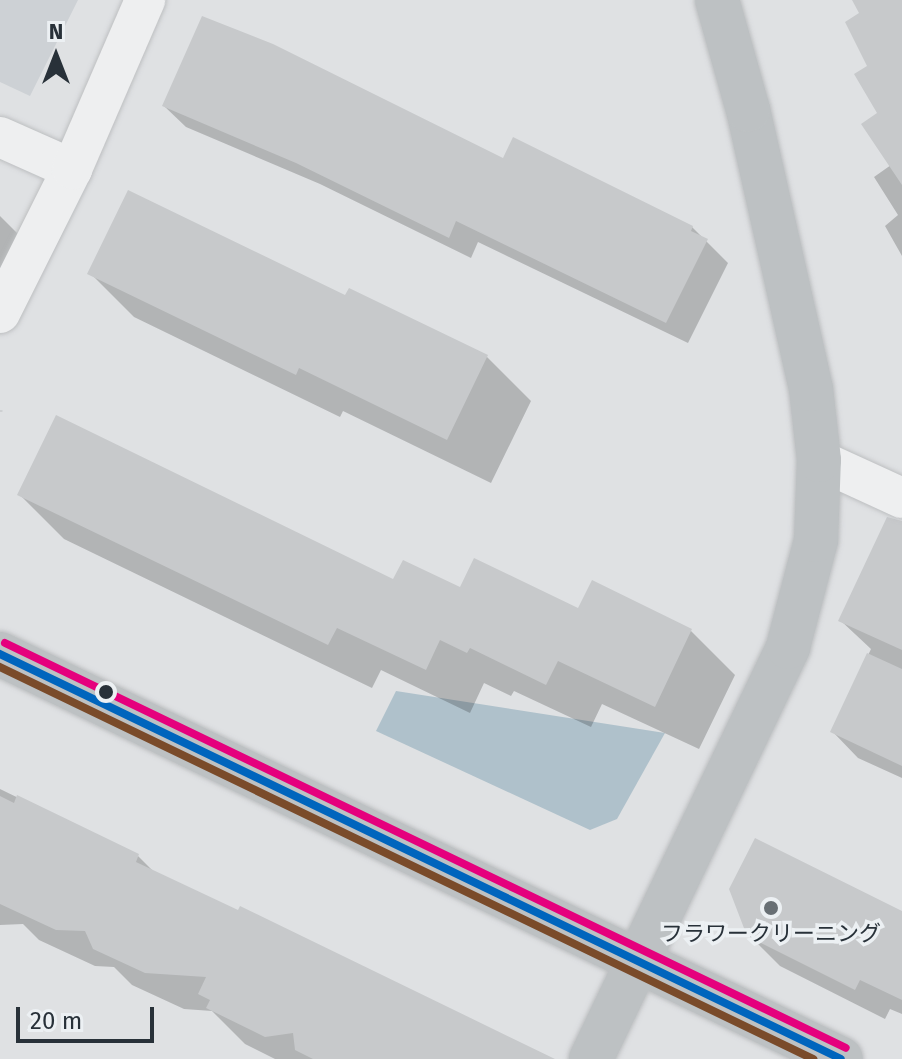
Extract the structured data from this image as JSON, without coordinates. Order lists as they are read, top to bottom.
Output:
{
  "places": ["フラワークリーニング"],
  "scale_bar": "20 m",
  "north": "top"
}
